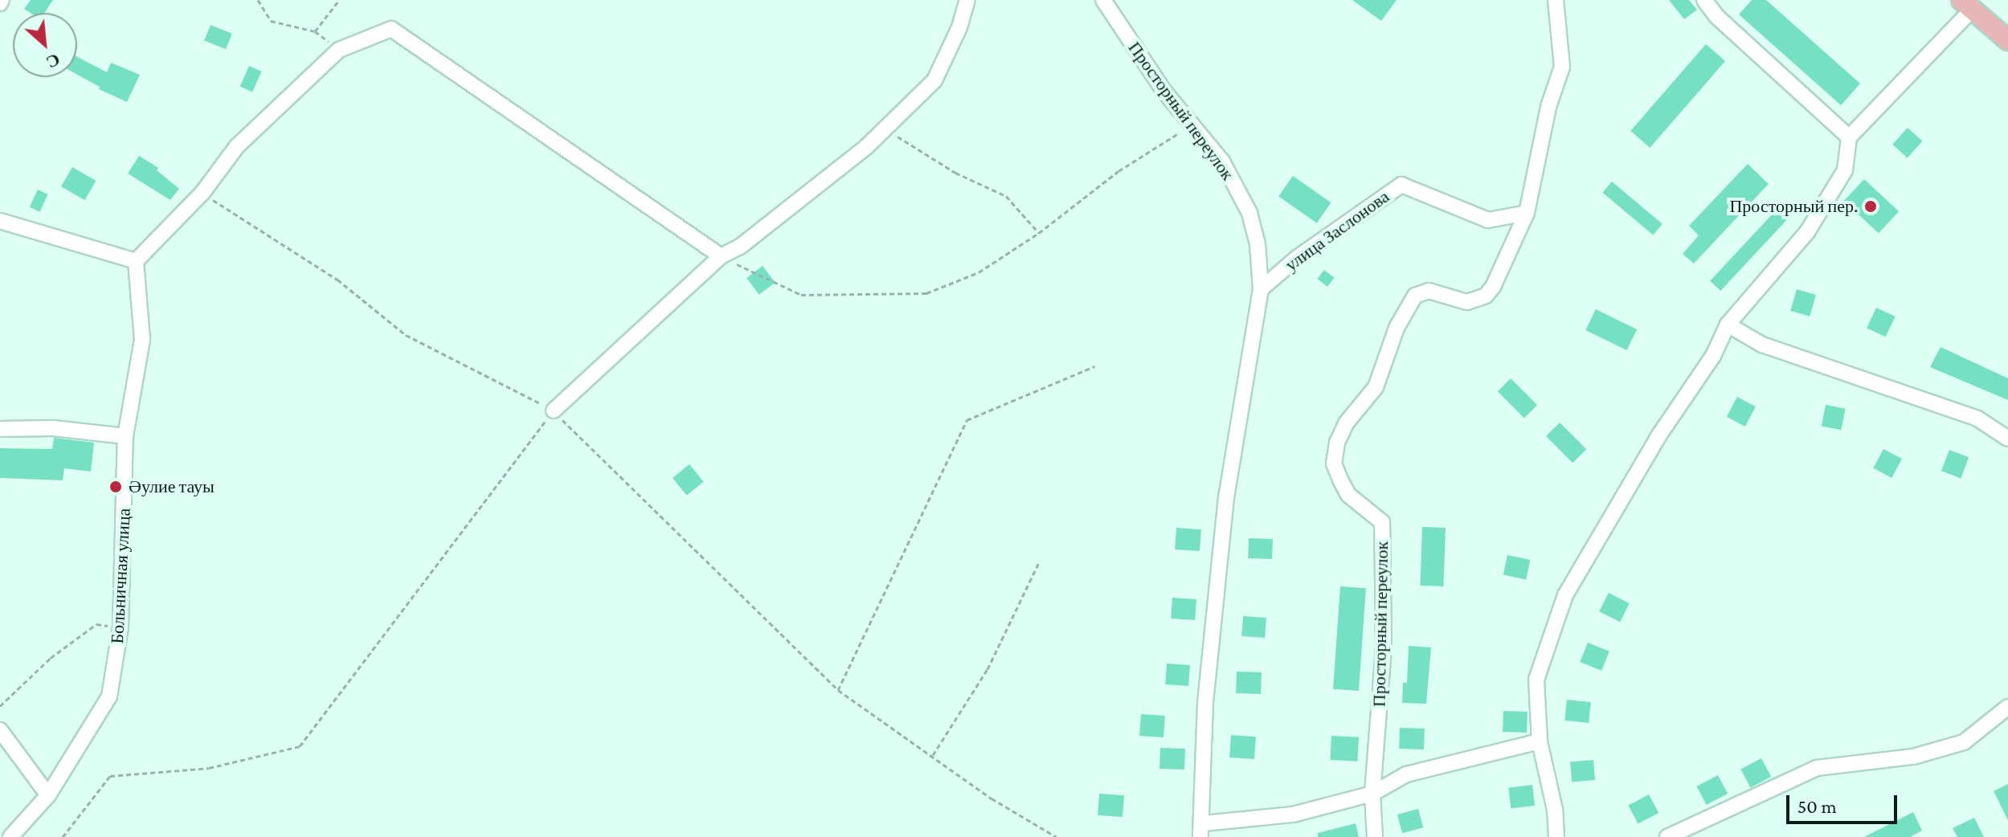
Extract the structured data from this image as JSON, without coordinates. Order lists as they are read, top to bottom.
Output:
{
  "streets": {
    "street": ["Просторный переулок", "улица Заслонова", "Больничная улица"]
  },
  "crossings": [
    ["Просторный переулок", "улица Заслонова"]
  ],
  "places": ["Просторный пер.", "Әулие тауы"],
  "scale_bar": "50 m",
  "north": "bottom right"
}
